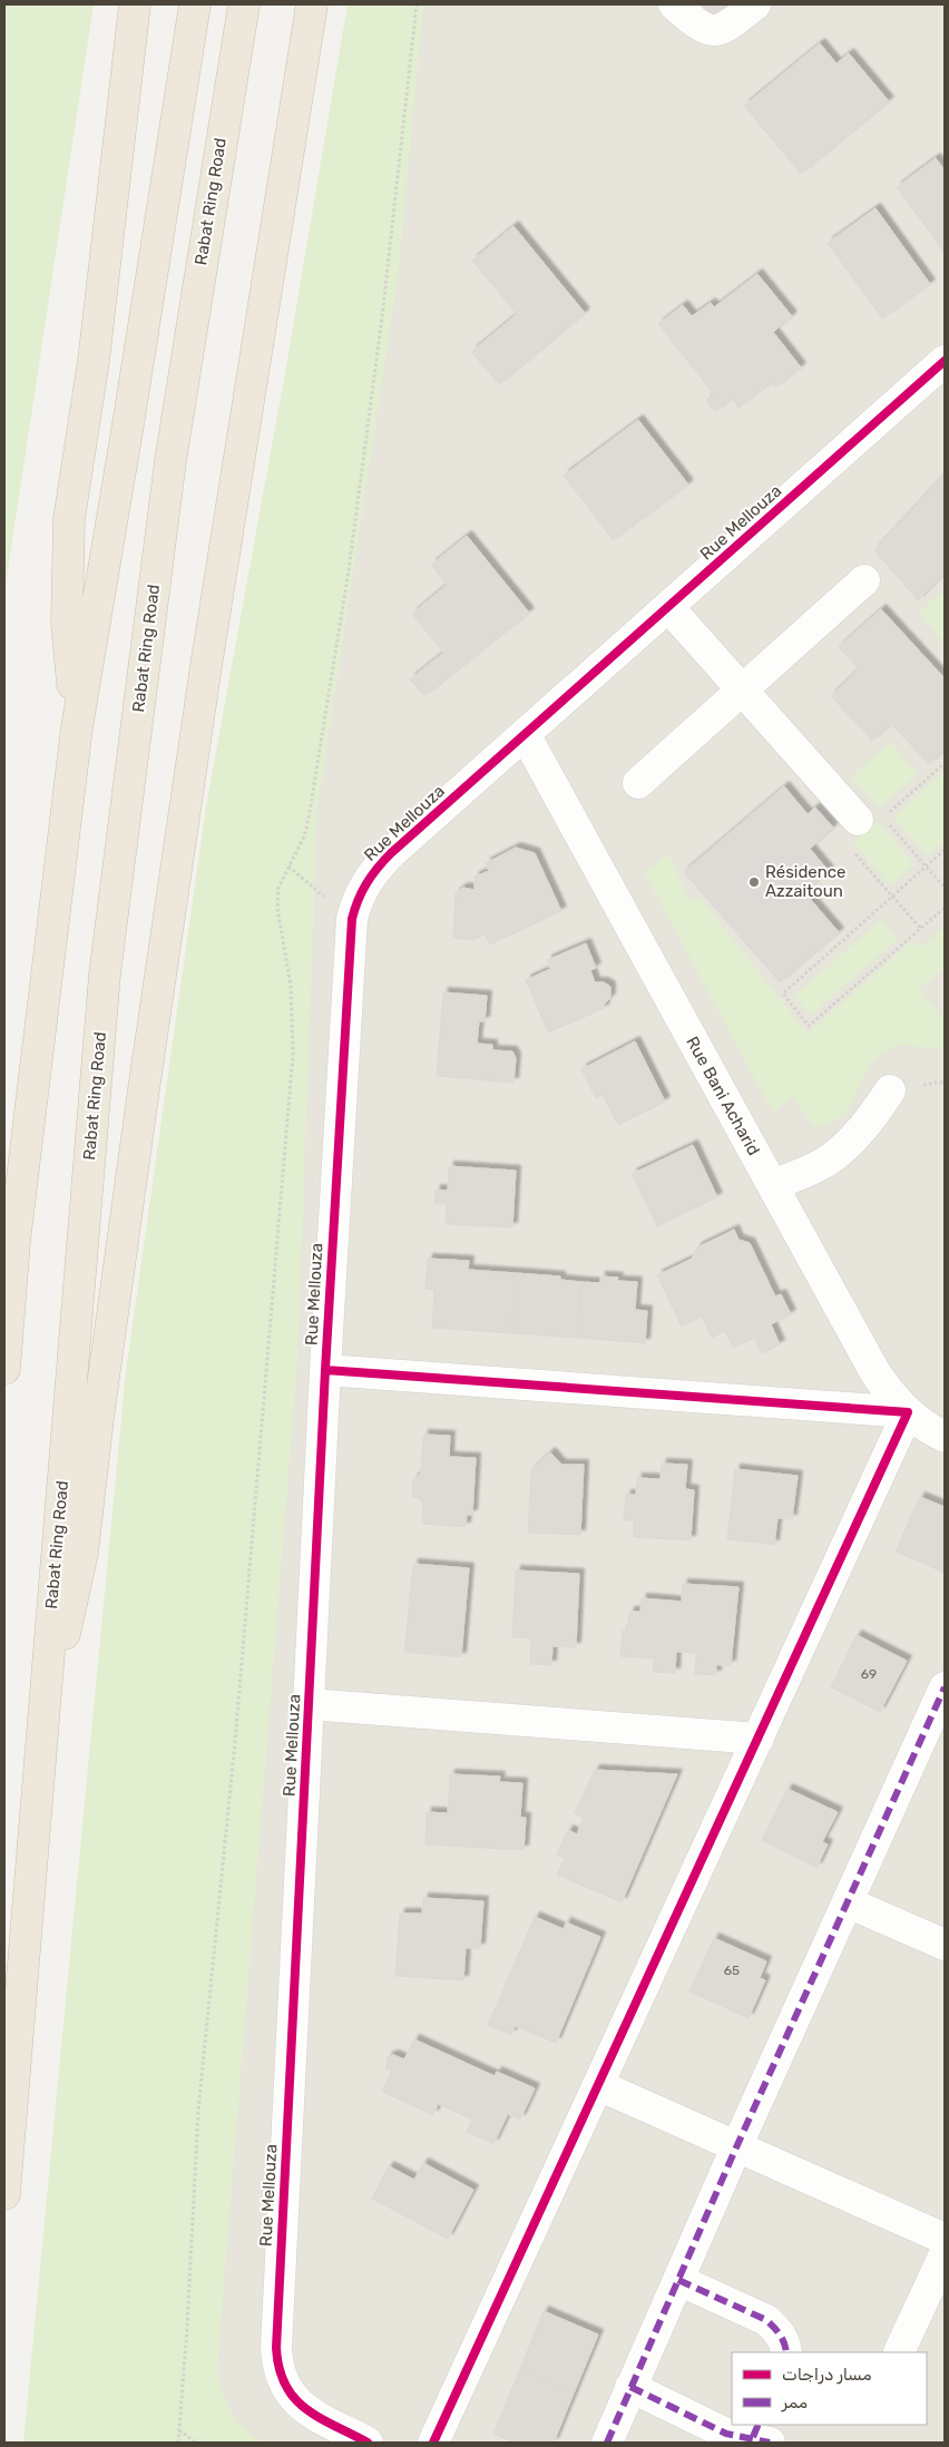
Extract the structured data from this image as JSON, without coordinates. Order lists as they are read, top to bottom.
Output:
{
  "streets": {
    "highway": ["Rabat Ring Road"],
    "street": ["Rue Mellouza", "Rue Bani Acharid"]
  },
  "crossings": [
    ["Rue Mellouza", "Rue Bani Acharid"]
  ],
  "places": ["Résidence Azzaitoun"],
  "house_numbers": ["69", "65"],
  "legend": ["مسار دراجات", "ممر"]
}
